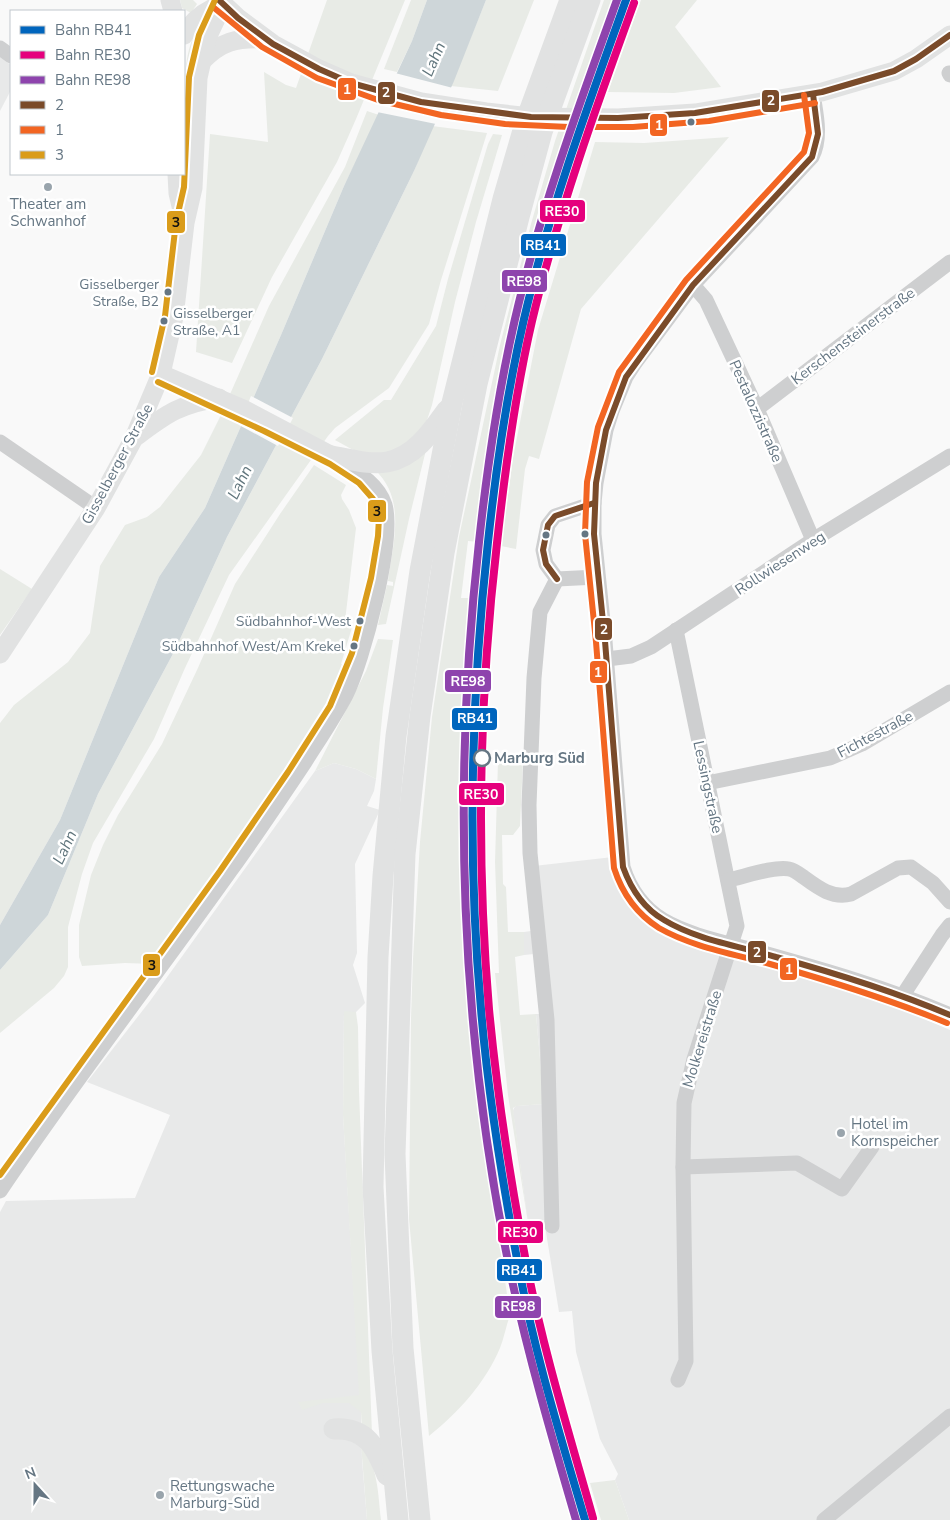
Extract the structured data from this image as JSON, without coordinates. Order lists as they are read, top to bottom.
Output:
{
  "streets": {
    "main road": ["Gisselberger Straße"],
    "street": [
      "Kerschensteinerstraße",
      "Pestalozzistraße",
      "Rollwiesenweg",
      "Fichtestraße",
      "Lessingstraße",
      "Molkereistraße"
    ]
  },
  "crossings": [
    ["Kerschensteinerstraße", "Pestalozzistraße"],
    ["Pestalozzistraße", "Rollwiesenweg"],
    ["Rollwiesenweg", "Lessingstraße"],
    ["Fichtestraße", "Lessingstraße"],
    ["Lessingstraße", "Molkereistraße"]
  ],
  "water": ["Lahn"],
  "places": [
    "Theater am Schwanhof",
    "Gisselberger Straße, B2",
    "Gisselberger Straße, A1",
    "Südbahnhof-West",
    "Südbahnhof West/Am Krekel",
    "Marburg Süd",
    "Hotel im Kornspeicher",
    "Rettungswache Marburg-Süd"
  ],
  "lines": [
    "rail line RB41",
    "rail line RE98",
    "transit line 2",
    "transit line 3",
    "rail line RE30",
    "transit line 1"
  ],
  "legend": [
    "Bahn RB41",
    "Bahn RE30",
    "Bahn RE98",
    "2",
    "1",
    "3"
  ],
  "north": "top"
}
